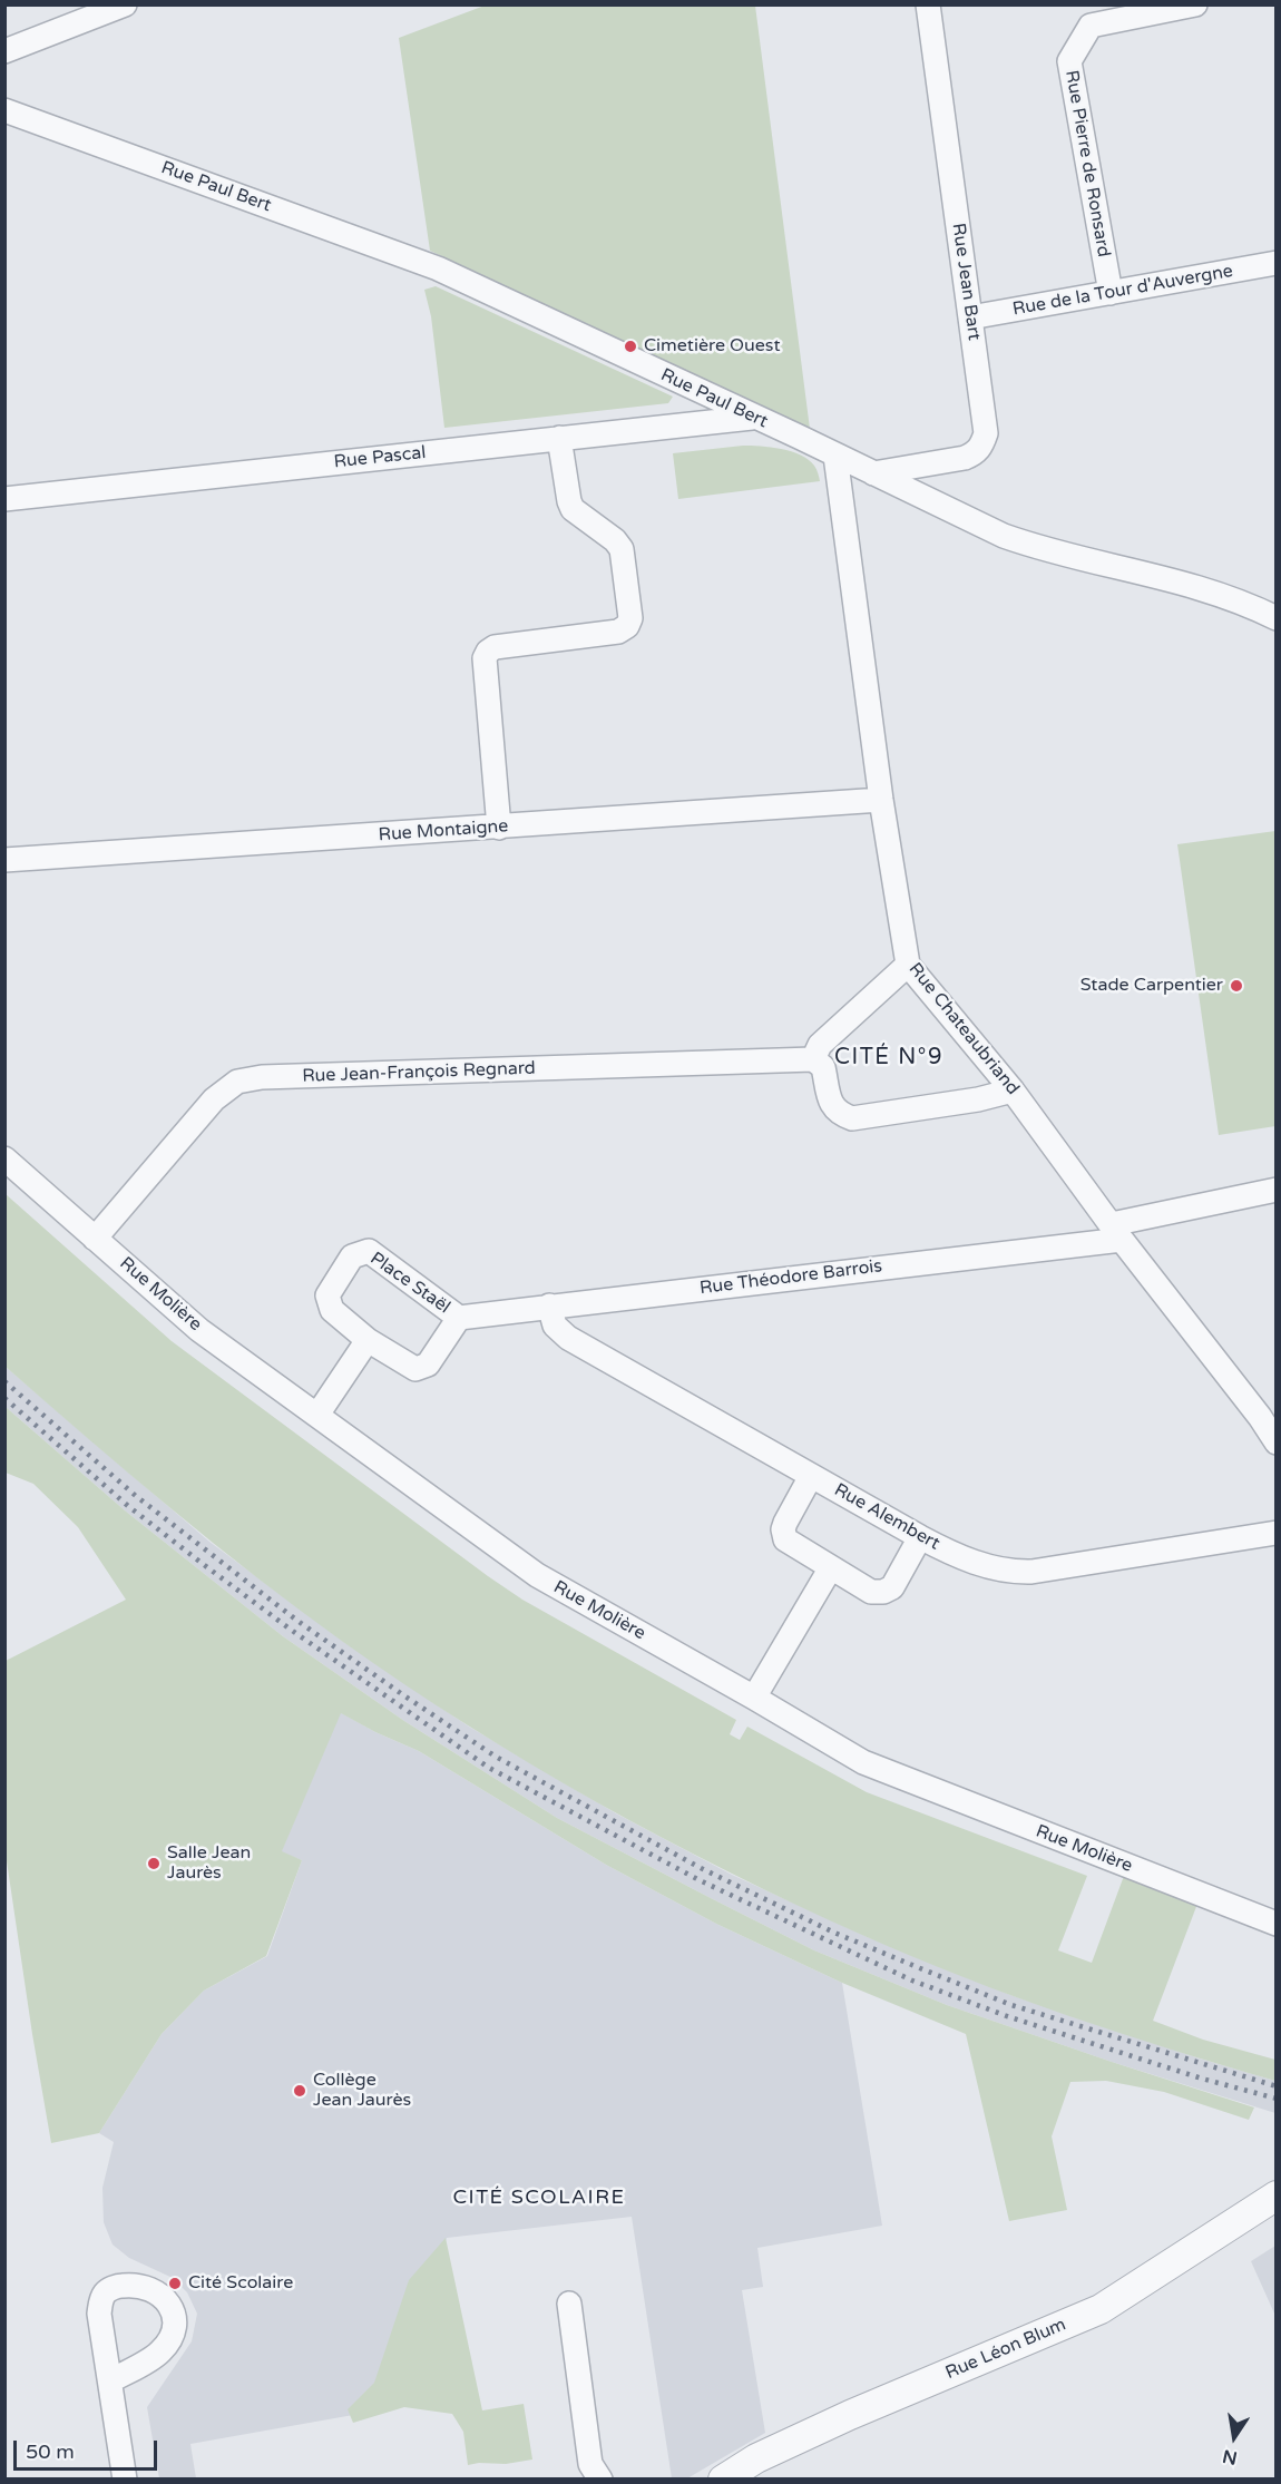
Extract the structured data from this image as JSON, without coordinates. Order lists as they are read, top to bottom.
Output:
{
  "streets": {
    "street": [
      "Rue Pierre de Ronsard",
      "Rue Paul Bert",
      "Rue Jean Bart",
      "Rue de la Tour d'Auvergne",
      "Rue Pascal",
      "Rue Montaigne",
      "Rue Chateaubriand",
      "Rue Jean-François Regnard",
      "Rue Théodore Barrois",
      "Place Staël",
      "Rue Molière",
      "Rue Alembert",
      "Rue Léon Blum"
    ]
  },
  "crossings": [
    ["Rue Pierre de Ronsard", "Rue de la Tour d'Auvergne"],
    ["Rue Paul Bert", "Rue Jean Bart"],
    ["Rue Paul Bert", "Rue Pascal"],
    ["Rue Paul Bert", "Rue Chateaubriand"],
    ["Rue Jean Bart", "Rue de la Tour d'Auvergne"],
    ["Rue Montaigne", "Rue Chateaubriand"],
    ["Rue Chateaubriand", "Rue Théodore Barrois"],
    ["Rue Jean-François Regnard", "Rue Molière"],
    ["Rue Théodore Barrois", "Place Staël"],
    ["Rue Théodore Barrois", "Rue Alembert"]
  ],
  "districts": ["CITÉ N°9", "CITÉ SCOLAIRE"],
  "places": [
    "Cimetière Ouest",
    "Stade Carpentier",
    "Salle Jean Jaurès",
    "Collège Jean Jaurès",
    "Cité Scolaire"
  ],
  "scale_bar": "50 m",
  "north": "bottom"
}
